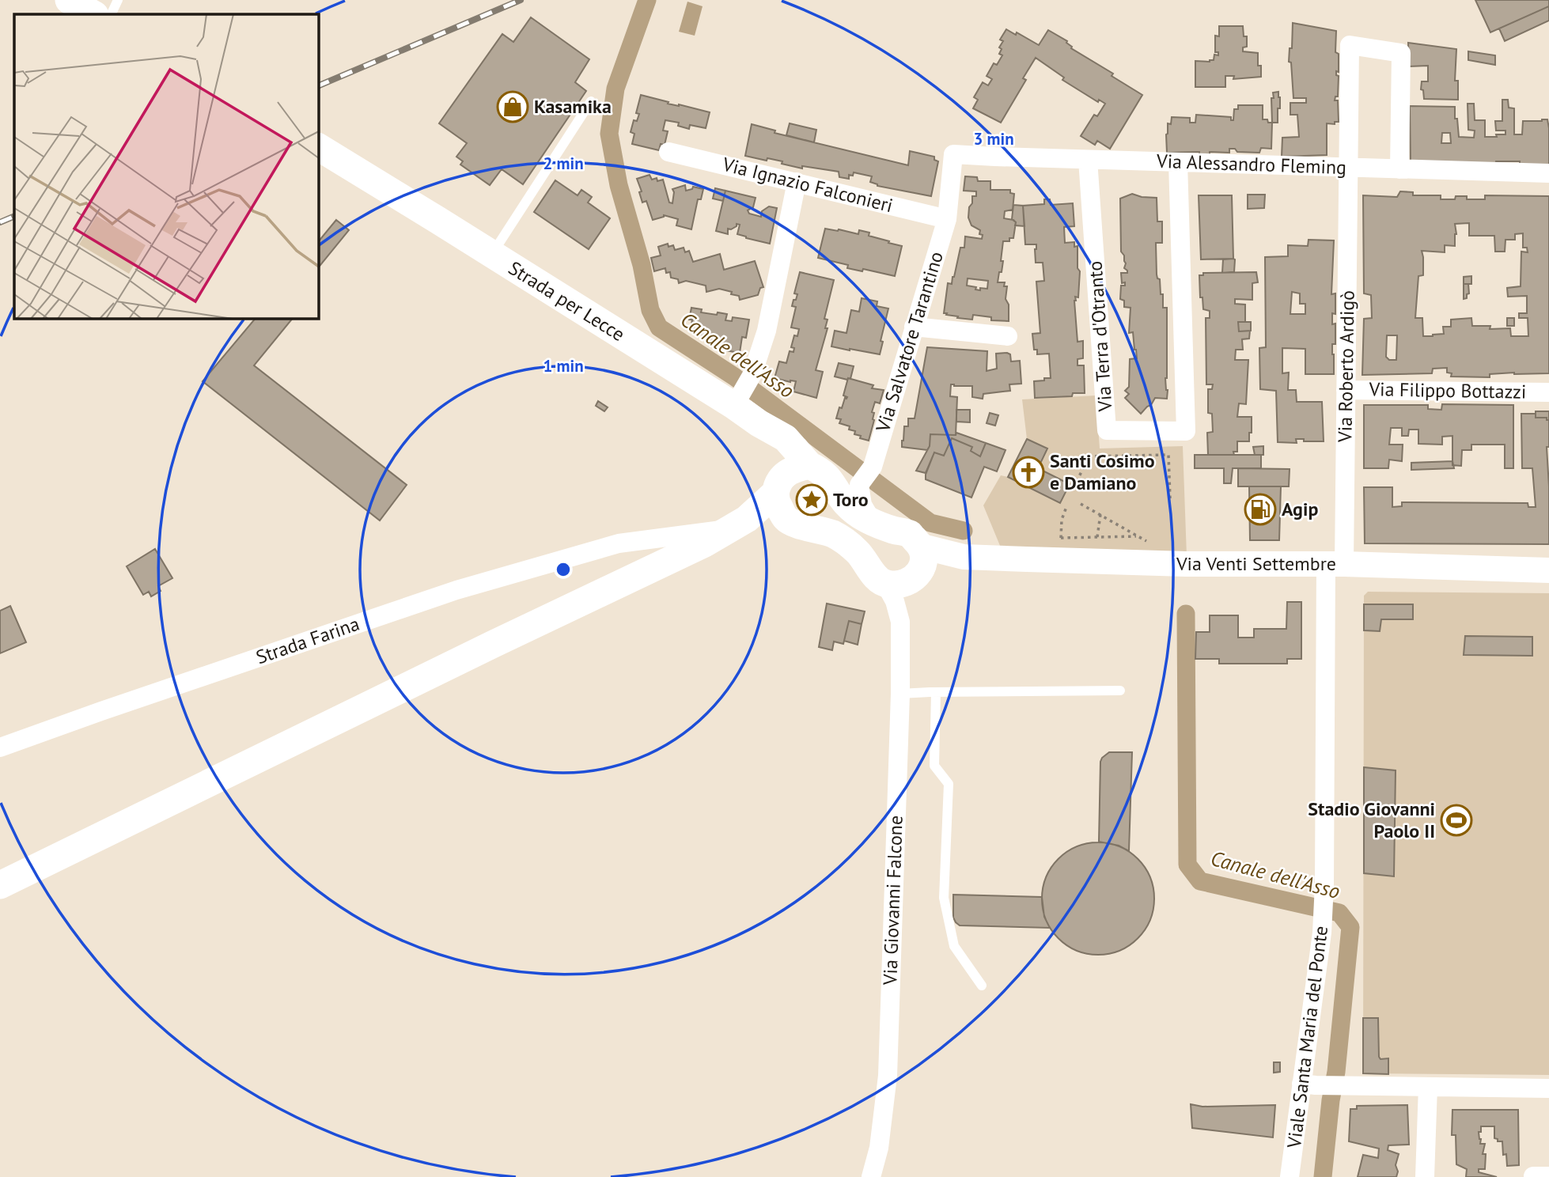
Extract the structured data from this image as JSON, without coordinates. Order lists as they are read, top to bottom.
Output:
{
  "streets": {
    "main road": ["Strada per Lecce"],
    "street": [
      "Via Alessandro Fleming",
      "Via Ignazio Falconieri",
      "Via Terra d'Otranto",
      "Via Salvatore Tarantino",
      "Via Roberto Ardigò",
      "Via Filippo Bottazzi",
      "Via Venti Settembre",
      "Strada Farina",
      "Via Giovanni Falcone",
      "Viale Santa Maria del Ponte"
    ]
  },
  "crossings": [
    ["Via Alessandro Fleming", "Via Terra d'Otranto"],
    ["Via Alessandro Fleming", "Via Salvatore Tarantino"],
    ["Via Alessandro Fleming", "Via Roberto Ardigò"],
    ["Via Ignazio Falconieri", "Via Salvatore Tarantino"],
    ["Strada per Lecce", "Via Salvatore Tarantino"],
    ["Strada per Lecce", "Via Venti Settembre"],
    ["Strada per Lecce", "Via Giovanni Falcone"],
    ["Via Roberto Ardigò", "Via Filippo Bottazzi"],
    ["Via Roberto Ardigò", "Via Venti Settembre"],
    ["Via Roberto Ardigò", "Viale Santa Maria del Ponte"],
    ["Via Venti Settembre", "Via Giovanni Falcone"],
    ["Via Venti Settembre", "Viale Santa Maria del Ponte"]
  ],
  "water": ["Canale dell'Asso"],
  "places": {
    "shop": ["Kasamika"],
    "church": ["Santi Cosimo e Damiano"],
    "place": ["Toro"],
    "fuel station": ["Agip"],
    "sports": ["Stadio Giovanni Paolo II"]
  },
  "rings": ["3 min", "2 min", "1 min"]
}
